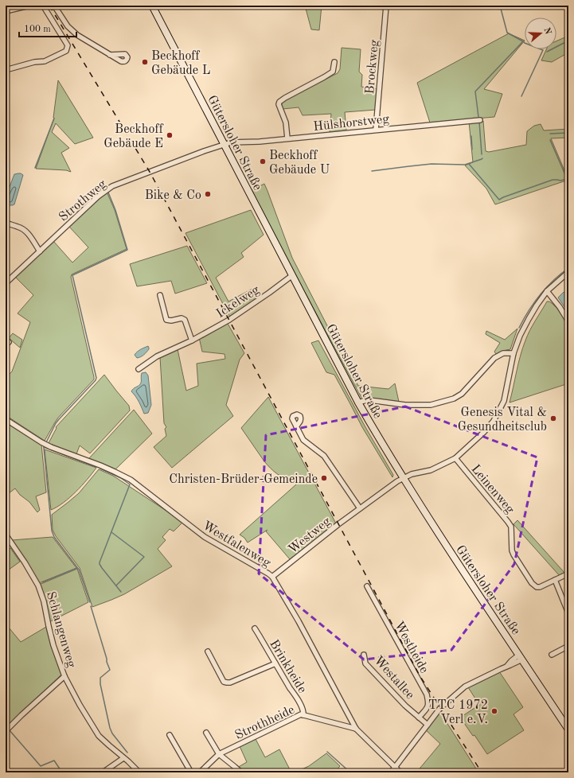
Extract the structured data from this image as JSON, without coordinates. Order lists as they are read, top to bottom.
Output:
{
  "streets": {
    "main road": ["Gütersloher Straße"],
    "street": [
      "Brockweg",
      "Hülshorstweg",
      "Strothweg",
      "Ickelweg",
      "Leinenweg",
      "Westweg",
      "Westfalenweg",
      "Schlangenweg",
      "Westheide",
      "Brinkheide",
      "Westallee",
      "Strothheide"
    ]
  },
  "crossings": [
    ["Brockweg", "Hülshorstweg"],
    ["Hülshorstweg", "Gütersloher Straße"],
    ["Hülshorstweg", "Strothweg"],
    ["Gütersloher Straße", "Strothweg"],
    ["Gütersloher Straße", "Ickelweg"],
    ["Gütersloher Straße", "Westweg"],
    ["Leinenweg", "Westweg"],
    ["Westweg", "Westfalenweg"],
    ["Westfalenweg", "Strothheide"],
    ["Westheide", "Westallee"],
    ["Brinkheide", "Strothheide"]
  ],
  "places": [
    "Beckhoff Gebäude L",
    "Beckhoff Gebäude E",
    "Beckhoff Gebäude U",
    "Bike & Co",
    "Genesis Vital & Gesundheitsclub",
    "Christen-Brüder-Gemeinde",
    "TTC 1972 Verl e.V."
  ],
  "scale_bar": "100 m",
  "north": "right"
}
